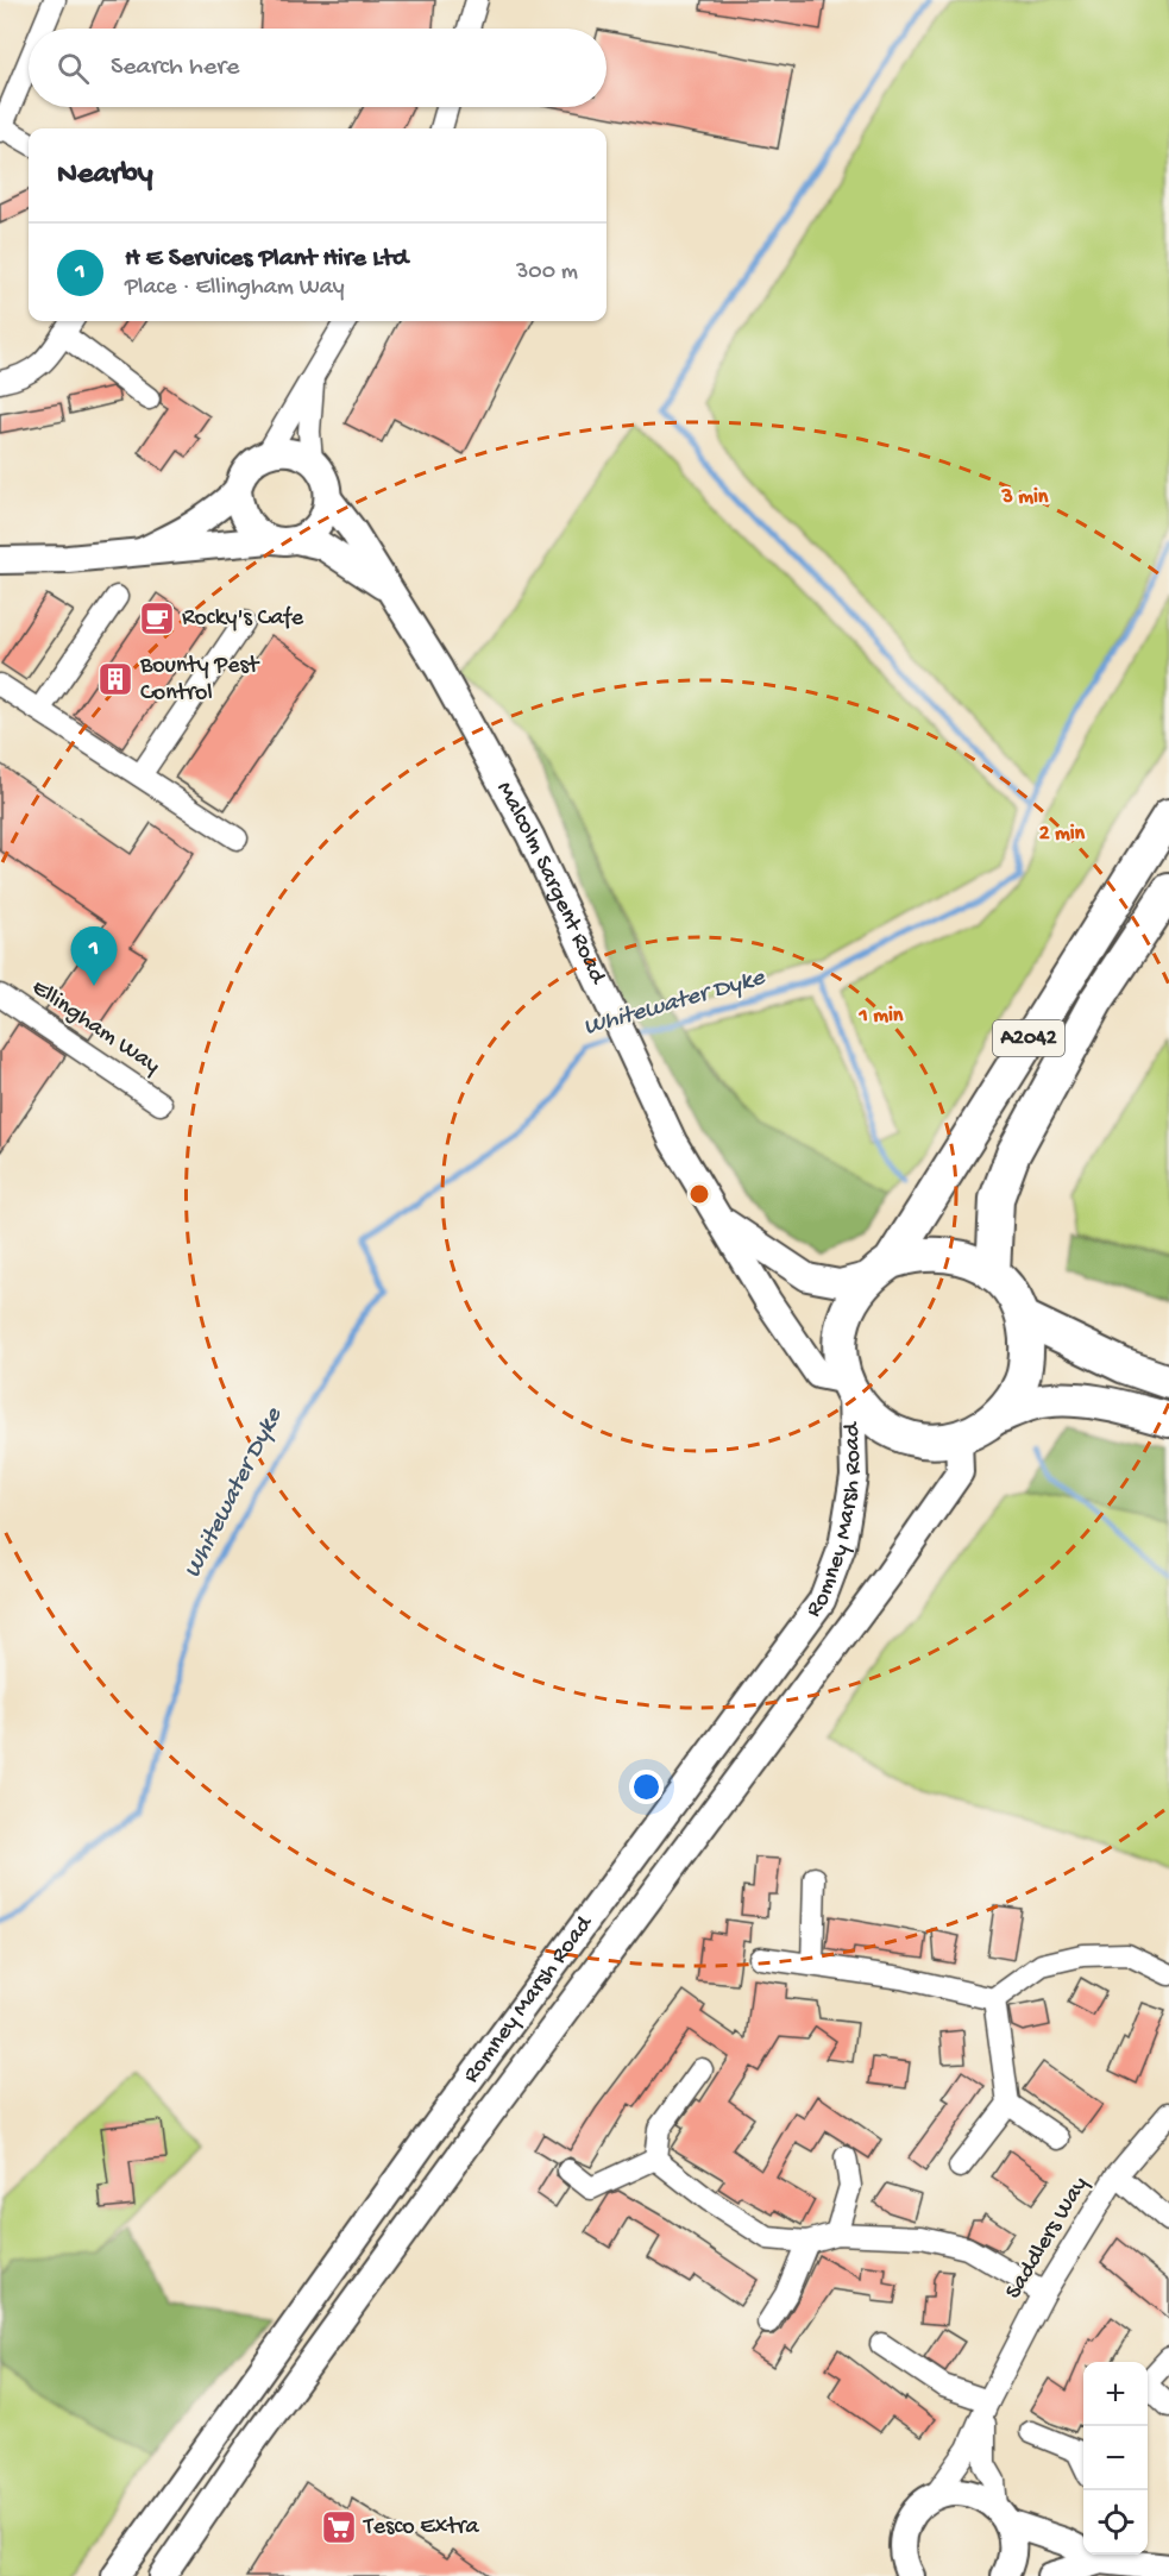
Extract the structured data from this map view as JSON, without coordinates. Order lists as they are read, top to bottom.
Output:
{
  "streets": {
    "main road": ["A2042"],
    "street": [
      "Malcolm Sargent Road",
      "Ellingham Way",
      "Romney Marsh Road",
      "Saddlers Way"
    ]
  },
  "crossings": [
    ["Malcolm Sargent Road", "A2042"],
    ["Malcolm Sargent Road", "Romney Marsh Road"],
    ["A2042", "Romney Marsh Road"]
  ],
  "water": ["Whitewater Dyke"],
  "places": {
    "cafe": ["Rocky's Cafe"],
    "building": ["Bounty Pest Control"],
    "supermarket": ["Tesco Extra"]
  },
  "page": {
    "search": "Search here",
    "heading": "Nearby",
    "list": [
      {
        "mark": "1",
        "name": "H E Services Plant Hire Ltd",
        "note": "Place · Ellingham Way",
        "value": "300 m"
      }
    ],
    "pins": "1",
    "map_buttons": ["+", "−"]
  },
  "rings": ["3 min", "2 min", "1 min"]
}
